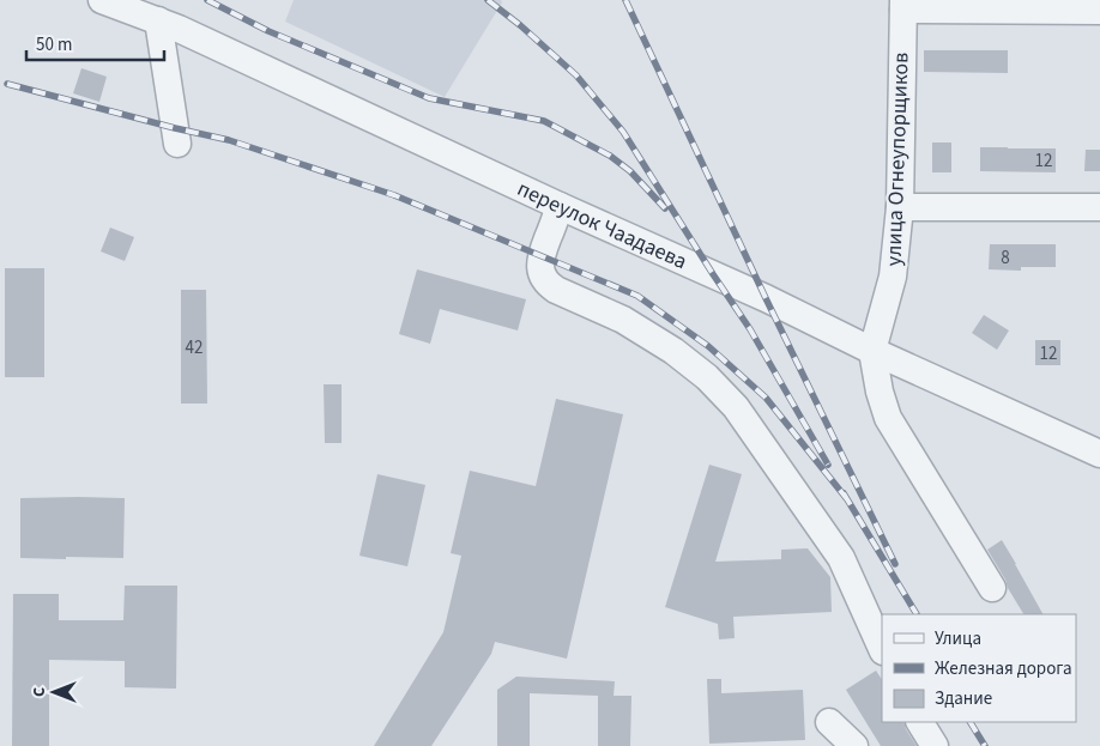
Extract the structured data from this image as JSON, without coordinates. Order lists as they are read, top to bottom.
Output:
{
  "streets": {
    "street": ["улица Огнеупорщиков", "переулок Чаадаева"]
  },
  "crossings": [
    ["улица Огнеупорщиков", "переулок Чаадаева"]
  ],
  "house_numbers": [
    "12",
    "8",
    "42",
    "12"
  ],
  "legend": ["Улица", "Железная дорога", "Здание"],
  "scale_bar": "50 m",
  "north": "left"
}
